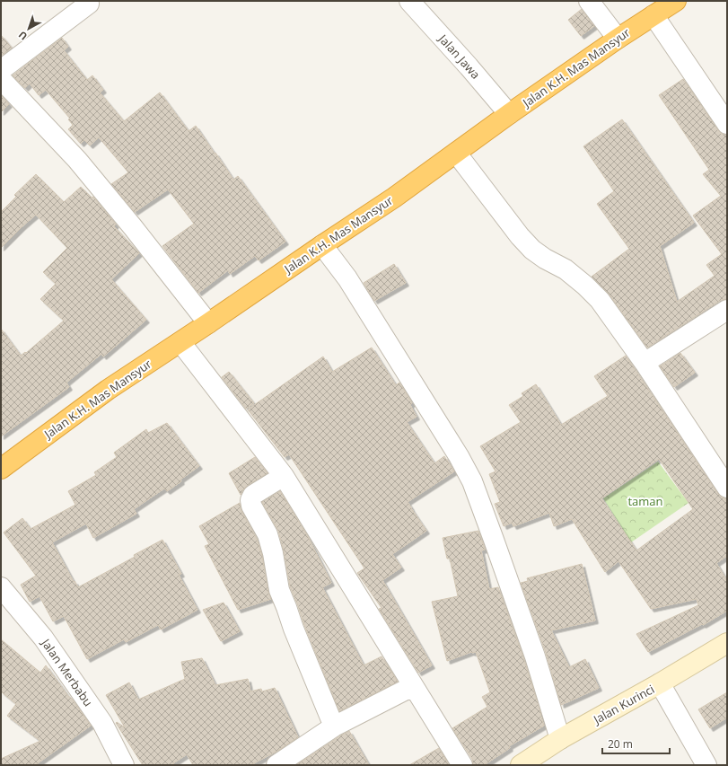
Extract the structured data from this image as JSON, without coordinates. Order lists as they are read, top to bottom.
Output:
{
  "streets": {
    "highway": ["Jalan K.H. Mas Mansyur"],
    "street": ["Jalan Jawa", "Jalan Merbabu", "Jalan Kurinci"]
  },
  "crossings": [
    ["Jalan Jawa", "Jalan K.H. Mas Mansyur"]
  ],
  "parks": ["taman"],
  "scale_bar": "20 m",
  "north": "bottom left"
}
